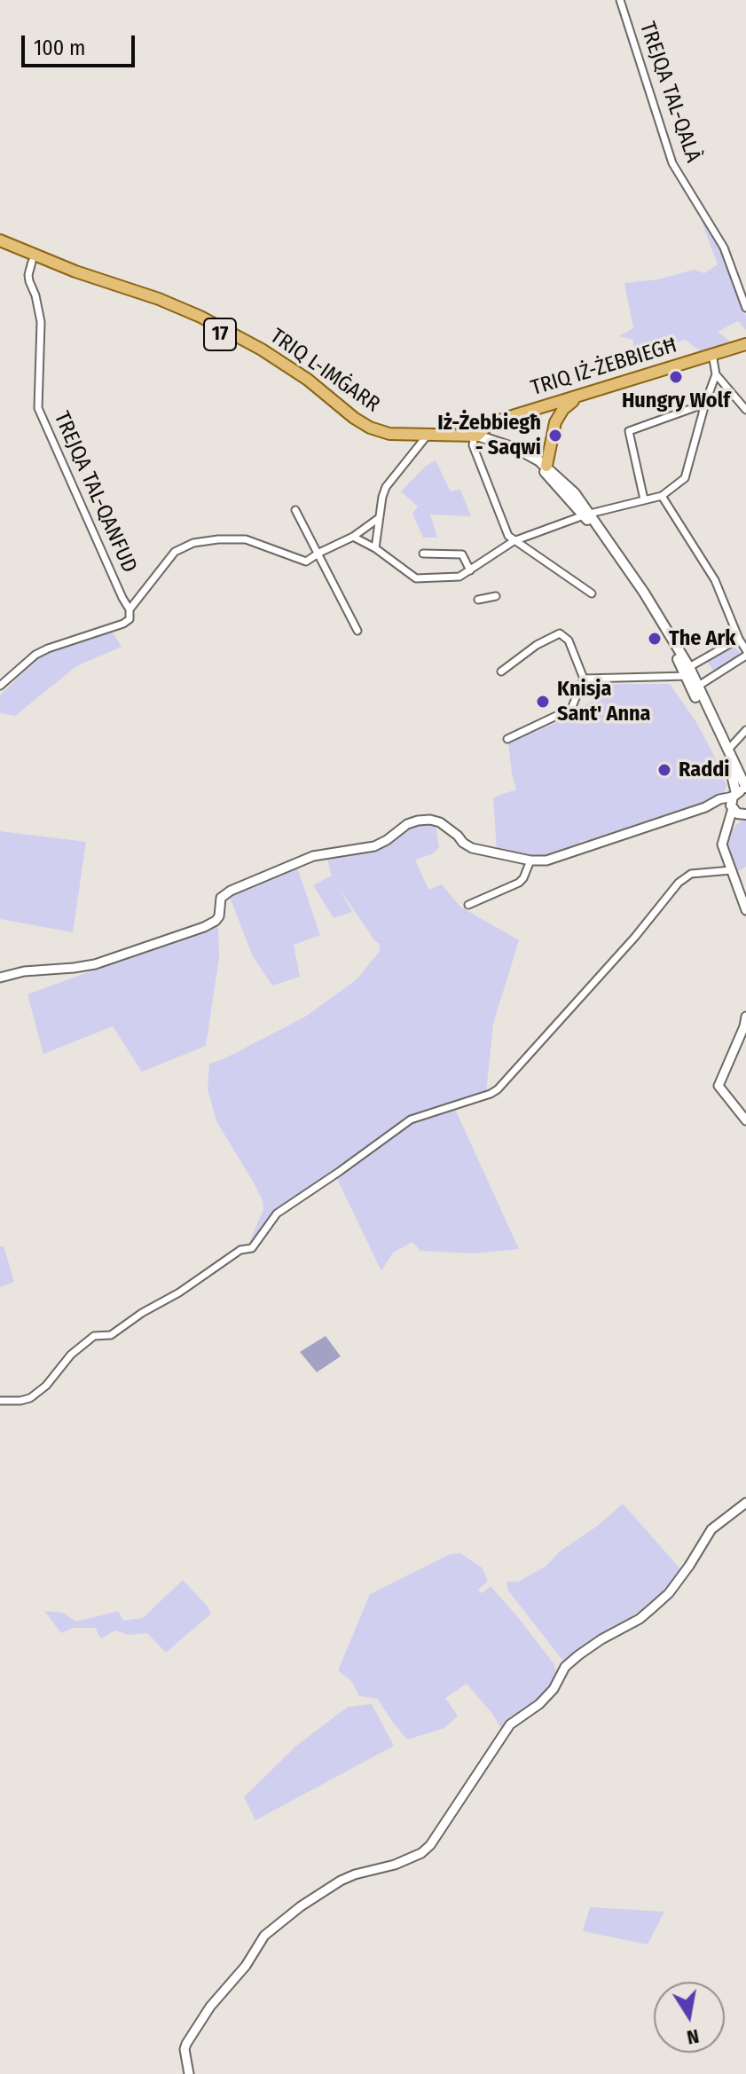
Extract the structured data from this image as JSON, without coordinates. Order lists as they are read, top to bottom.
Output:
{
  "streets": {
    "main road": ["17", "TRIQ IŻ-ŻEBBIEGĦ", "TRIQ L-IMĠARR"],
    "street": ["TREJQA TAL-QALÀ", "TREJQA TAL-QANFUD"]
  },
  "crossings": [
    ["TRIQ IŻ-ŻEBBIEGĦ", "TRIQ L-IMĠARR"],
    ["TRIQ L-IMĠARR", "TREJQA TAL-QANFUD"]
  ],
  "places": [
    "Hungry Wolf",
    "Iż-Żebbiegħ - Saqwi",
    "The Ark",
    "Knisja Sant' Anna",
    "Raddi"
  ],
  "scale_bar": "100 m",
  "north": "bottom"
}
